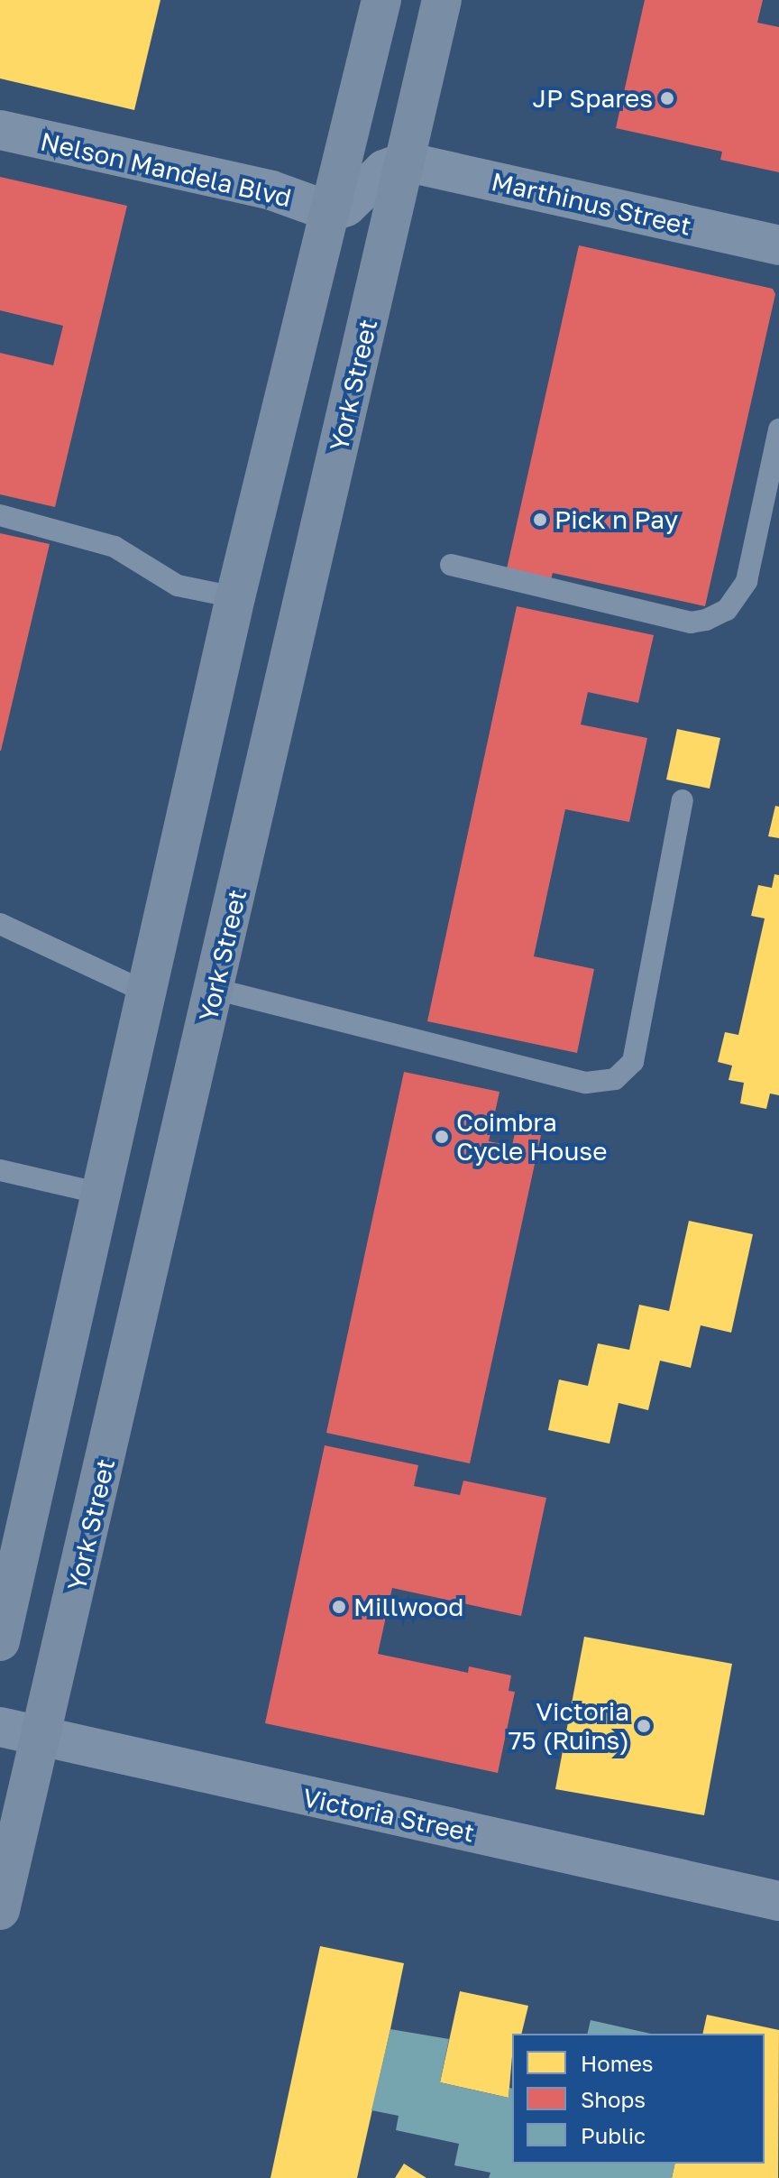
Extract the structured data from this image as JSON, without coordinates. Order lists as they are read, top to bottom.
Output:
{
  "streets": {
    "main road": ["York Street"],
    "street": ["Nelson Mandela Blvd", "Marthinus Street", "Victoria Street"]
  },
  "crossings": [
    ["Marthinus Street", "York Street"],
    ["York Street", "Victoria Street"]
  ],
  "places": [
    "JP Spares",
    "Pick n Pay",
    "Coimbra Cycle House",
    "Millwood",
    "Victoria 75 (Ruins)"
  ],
  "legend": ["Homes", "Shops", "Public"]
}
